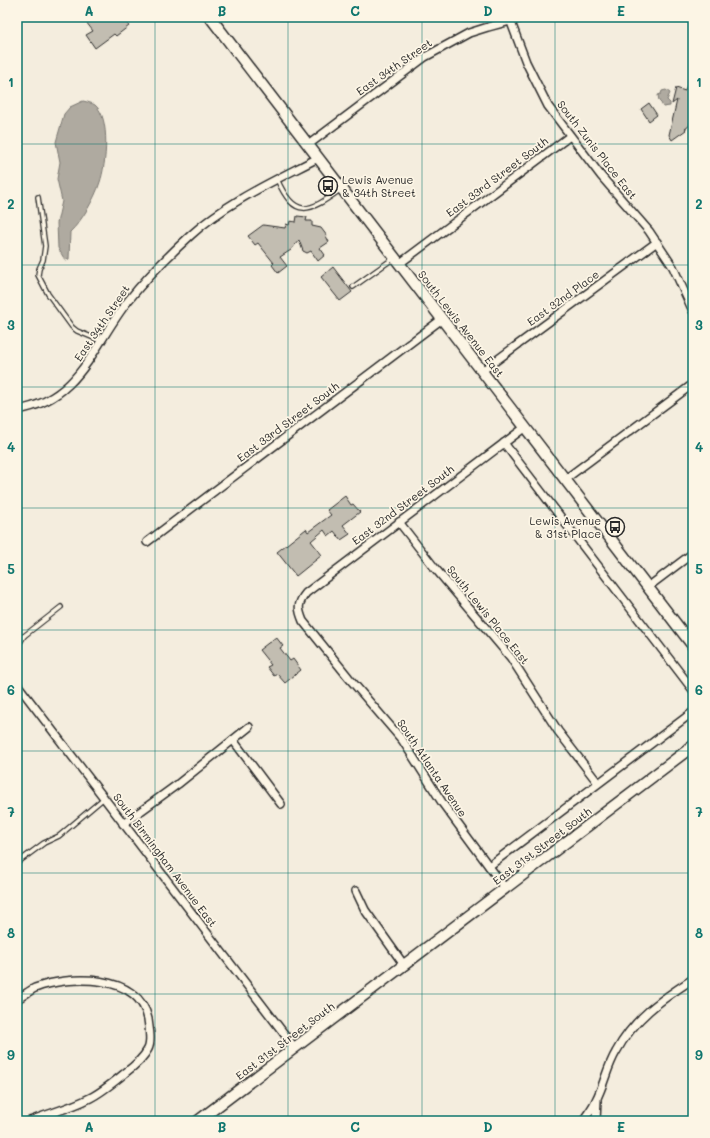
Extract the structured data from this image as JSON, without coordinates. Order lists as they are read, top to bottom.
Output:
{
  "streets": {
    "main road": ["South Lewis Avenue East", "East 31st Street South"],
    "street": [
      "East 34th Street",
      "South Zunis Place East",
      "East 33rd Street South",
      "East 32nd Place",
      "East 32nd Street South",
      "South Lewis Place East",
      "South Atlanta Avenue",
      "South Birmingham Avenue East"
    ]
  },
  "crossings": [
    ["East 34th Street", "South Zunis Place East"],
    ["East 34th Street", "South Lewis Avenue East"],
    ["South Zunis Place East", "East 33rd Street South"],
    ["South Zunis Place East", "East 32nd Place"],
    ["East 33rd Street South", "South Lewis Avenue East"],
    ["East 32nd Place", "South Lewis Avenue East"],
    ["South Lewis Avenue East", "East 32nd Street South"],
    ["East 32nd Street South", "South Lewis Place East"],
    ["East 32nd Street South", "South Atlanta Avenue"],
    ["South Lewis Place East", "East 31st Street South"],
    ["South Atlanta Avenue", "East 31st Street South"],
    ["East 31st Street South", "South Birmingham Avenue East"]
  ],
  "places": {
    "bus stop": ["Lewis Avenue & 34th Street", "Lewis Avenue & 31st Place"]
  },
  "grid": {
    "columns": [
      "A",
      "B",
      "C",
      "D",
      "E"
    ],
    "rows": [
      "1",
      "2",
      "3",
      "4",
      "5",
      "6",
      "7",
      "8",
      "9"
    ]
  }
}
